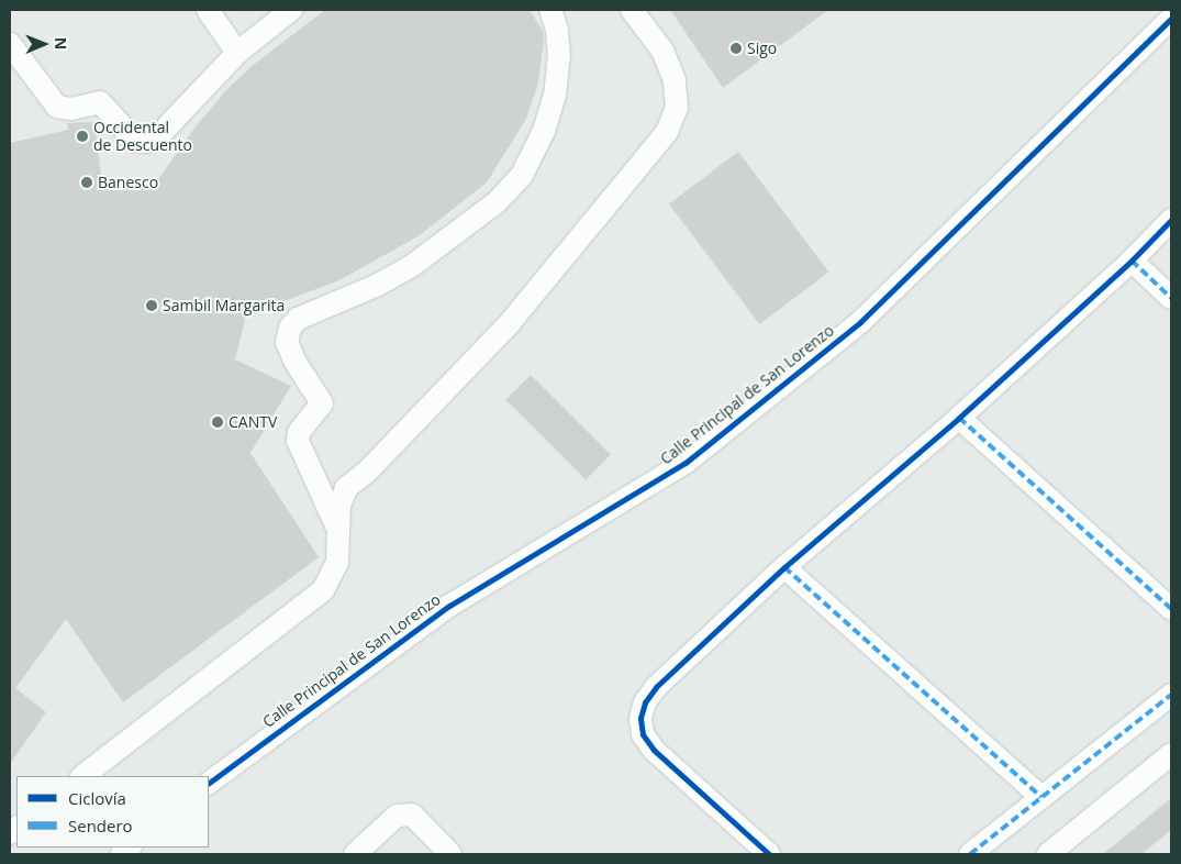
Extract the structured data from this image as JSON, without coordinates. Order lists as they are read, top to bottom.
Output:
{
  "streets": {
    "street": ["Calle Principal de San Lorenzo"]
  },
  "places": [
    "Sigo",
    "Occidental de Descuento",
    "Banesco",
    "Sambil Margarita",
    "CANTV"
  ],
  "legend": ["Ciclovía", "Sendero"],
  "north": "right"
}
